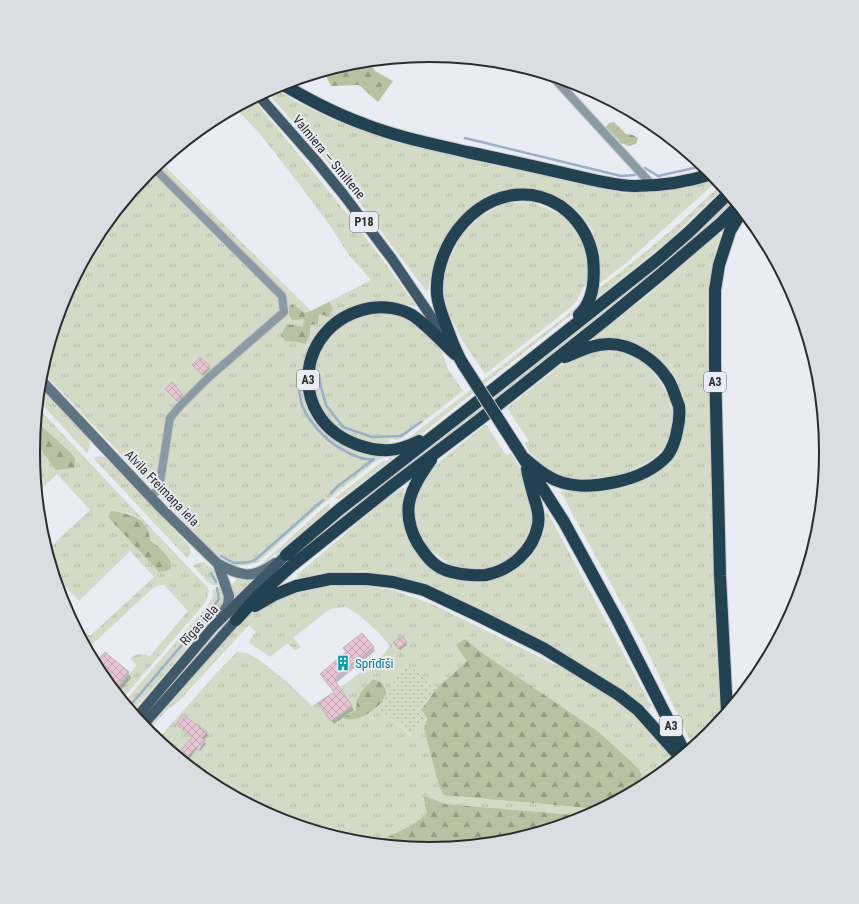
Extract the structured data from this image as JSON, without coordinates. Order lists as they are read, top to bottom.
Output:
{
  "streets": {
    "highway": ["A3"],
    "main road": ["Valmiera — Smiltene", "P18", "Rīgas iela"],
    "street": ["Alvila Freimaņa iela"]
  },
  "crossings": [
    ["Valmiera — Smiltene", "A3"],
    ["A3", "Rīgas iela"],
    ["Alvila Freimaņa iela", "Rīgas iela"]
  ],
  "places": {
    "building": ["Sprīdīši"]
  }
}
